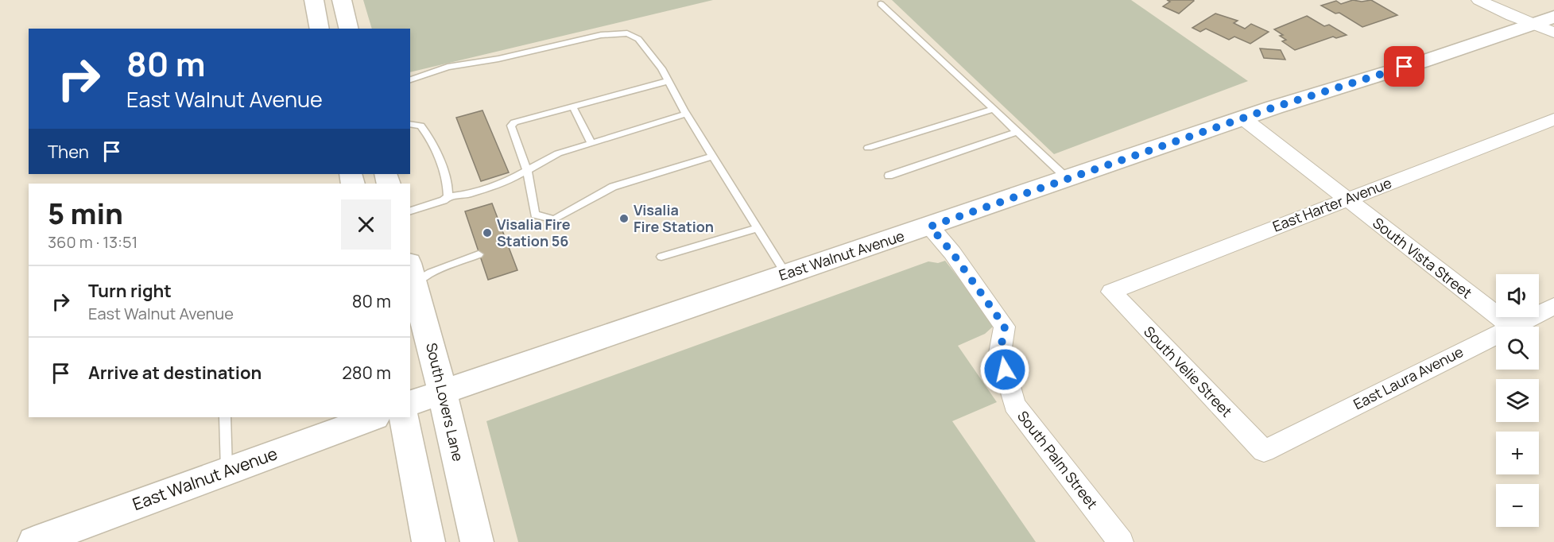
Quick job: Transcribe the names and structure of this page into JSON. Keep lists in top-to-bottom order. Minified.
{"streets":{"main road":["East Walnut Avenue","South Lovers Lane"],"street":["East Harter Avenue","South Vista Street","South Velie Street","East Laura Avenue","South Palm Street"]},"crossings":[["East Harter Avenue","South Vista Street"],["East Harter Avenue","South Velie Street"],["East Walnut Avenue","South Vista Street"],["East Walnut Avenue","South Lovers Lane"],["East Walnut Avenue","South Palm Street"],["South Vista Street","East Laura Avenue"],["South Velie Street","East Laura Avenue"]],"places":["Visalia Fire Station","Visalia Fire Station 56"],"page":{"turn":["80 m","East Walnut Avenue"],"then":"Then","heading":["5 min","360 m · 13:51"],"list":[{"name":"Turn right","note":"East Walnut Avenue","value":"80 m"},{"name":"Arrive at destination","value":"280 m"}],"map_buttons":["+","−"]}}
